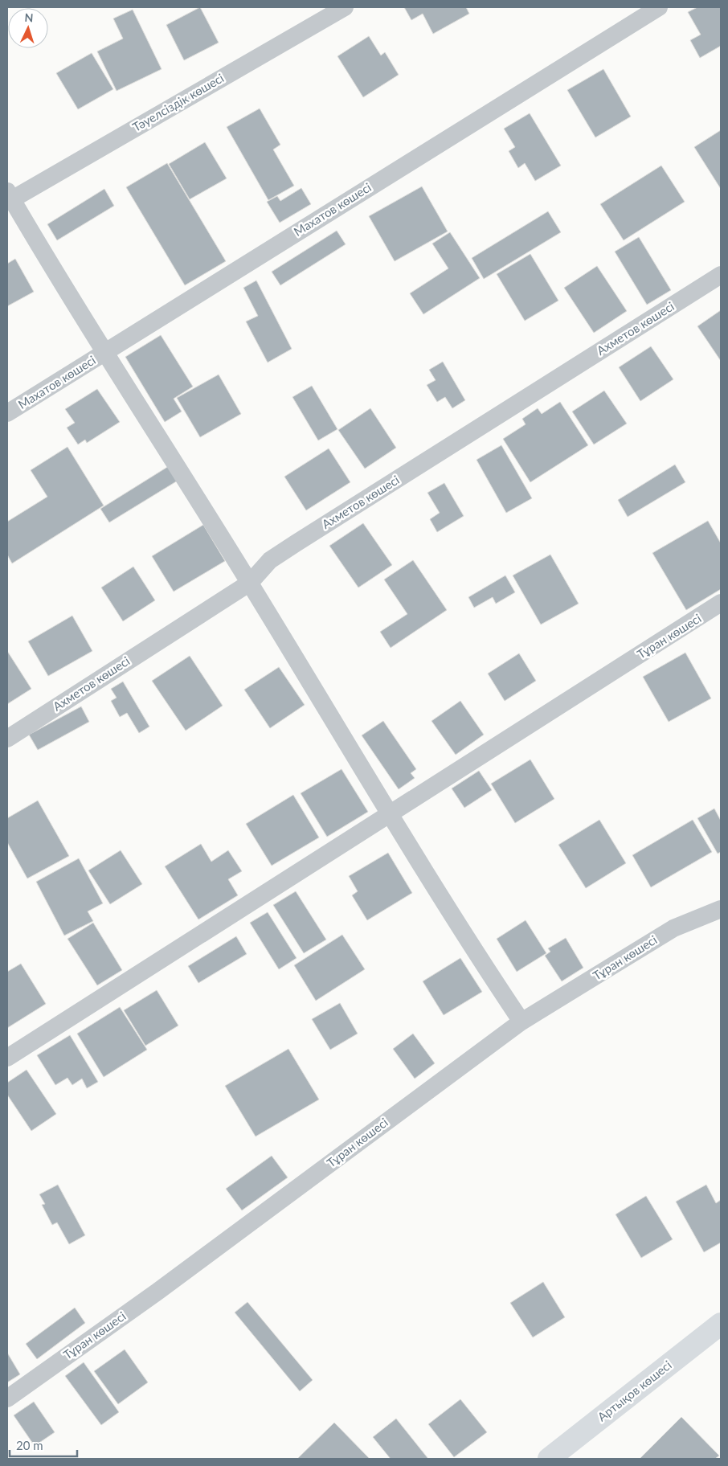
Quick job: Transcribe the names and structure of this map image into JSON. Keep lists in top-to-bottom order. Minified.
{"streets":{"highway":["Артықов көшесі"],"street":["Тәуелсіздік көшесі","Махатов көшесі","Ахметов көшесі","Тұран көшесі"]},"scale_bar":"20 m","north":"top"}
